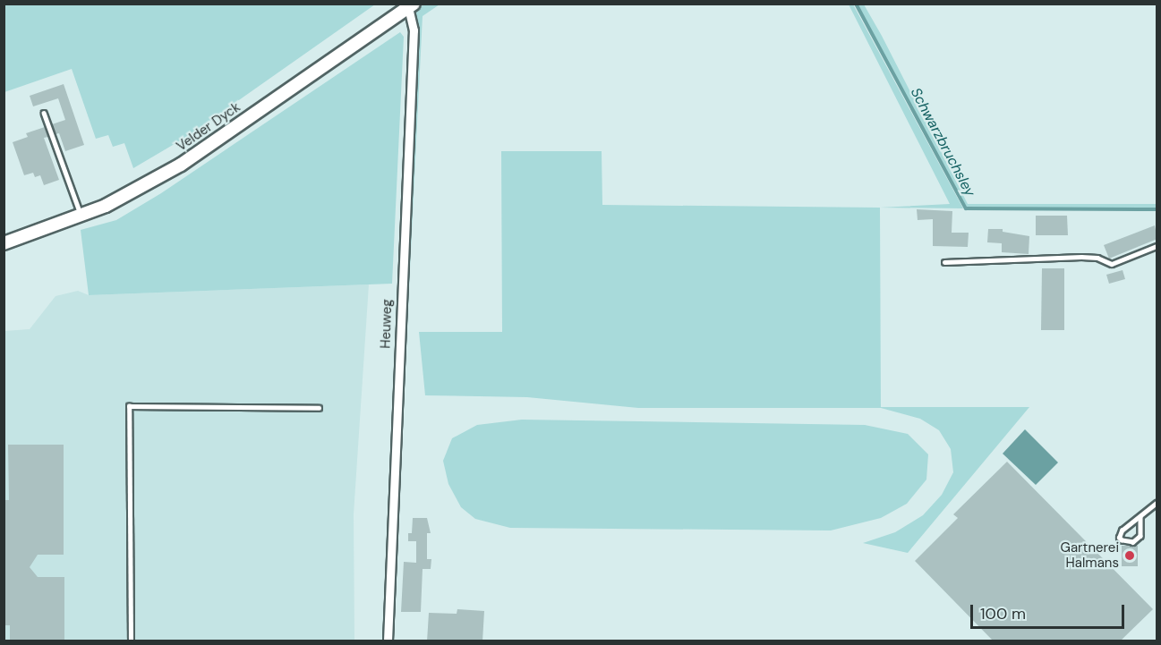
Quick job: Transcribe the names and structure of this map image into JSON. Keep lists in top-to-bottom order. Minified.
{"streets":{"main road":["Velder Dyck"],"street":["Heuweg"]},"crossings":[["Velder Dyck","Heuweg"]],"water":["Schwarzbruchsley"],"places":["Gartnerei Halmans"],"scale_bar":"100 m"}
